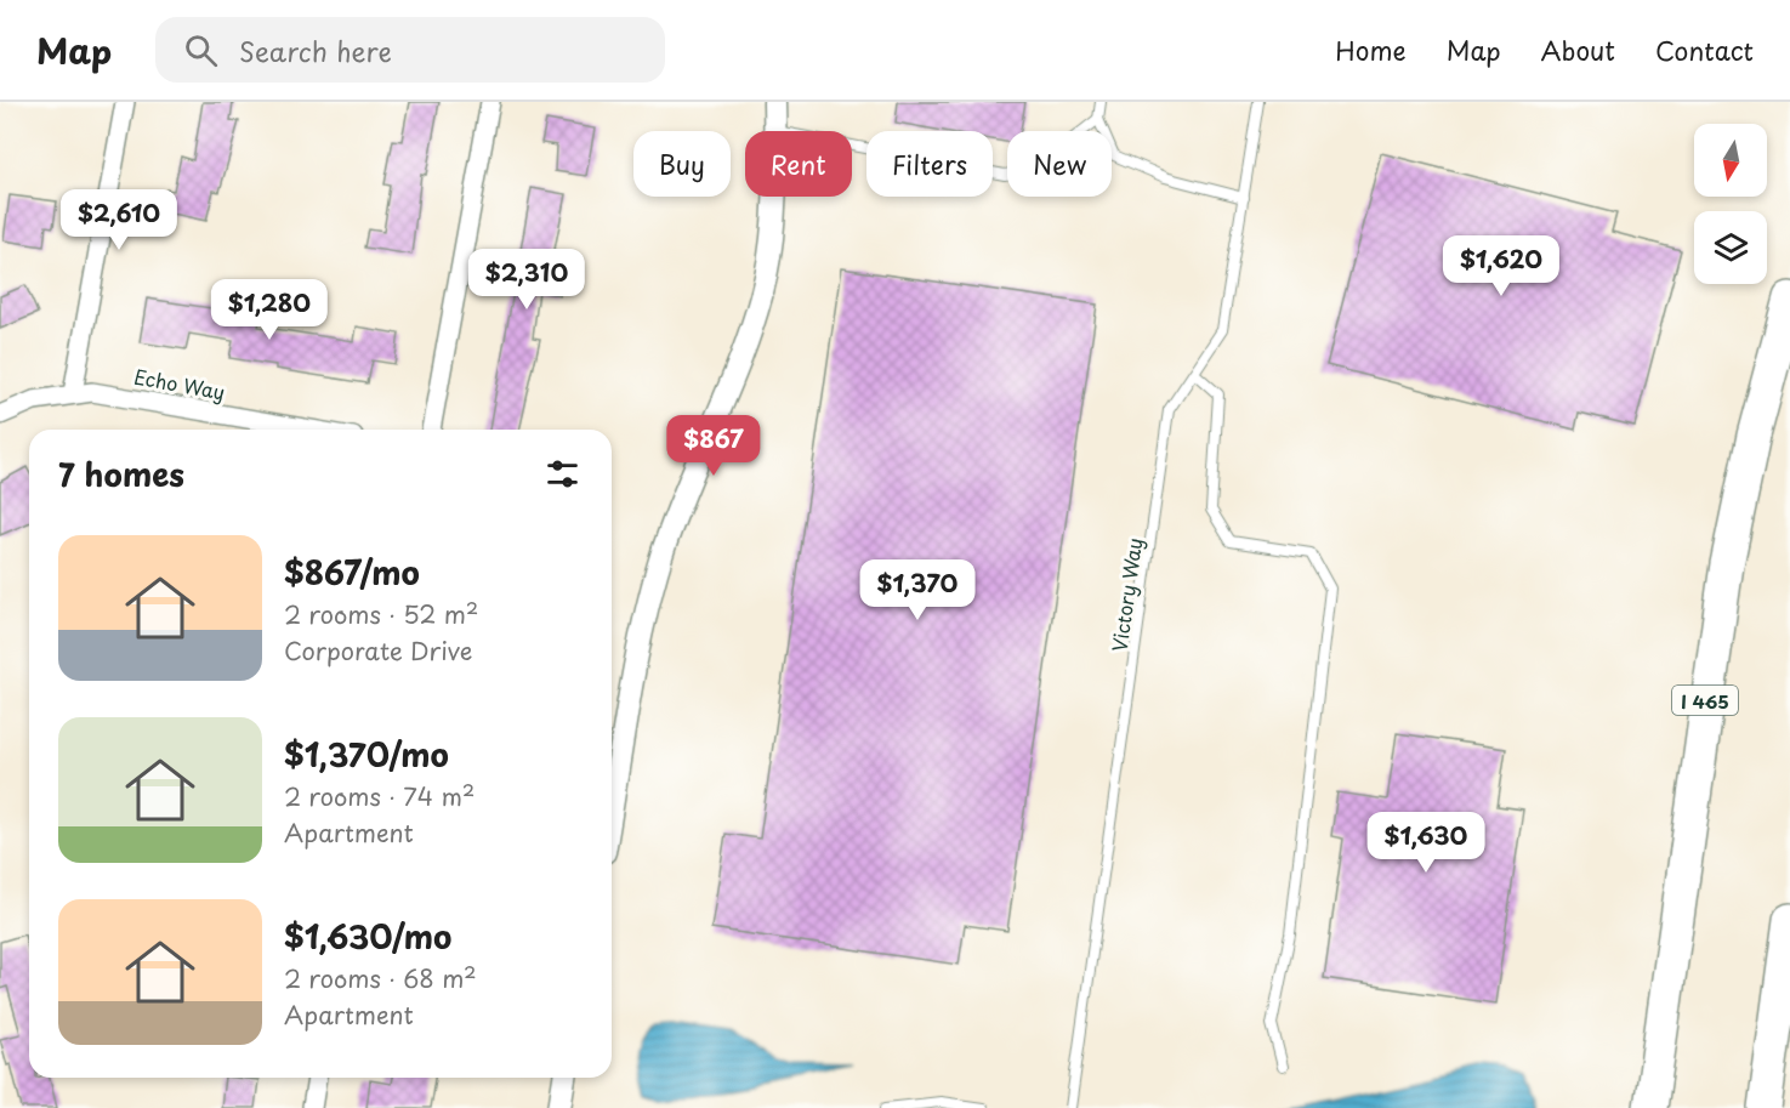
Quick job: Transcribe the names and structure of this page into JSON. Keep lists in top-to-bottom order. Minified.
{"streets":{"highway":["I 465"],"street":["Echo Way"],"lane":["Victory Way"]},"north":"bottom","page":{"header":"Map","search":"Search here","nav":["Home","Map","About","Contact"],"chip":["Buy","Rent","Filters","New"],"price":["$2,610","$1,620","$2,310","$1,280","$867","$1,370","$1,630"],"heading":"7 homes","list":[{"name":"$867/mo","note":"2 rooms · 52 m² · Corporate Drive"},{"name":"$1,370/mo","note":"2 rooms · 74 m² · Apartment"},{"name":"$1,630/mo","note":"2 rooms · 68 m² · Apartment"}]}}
